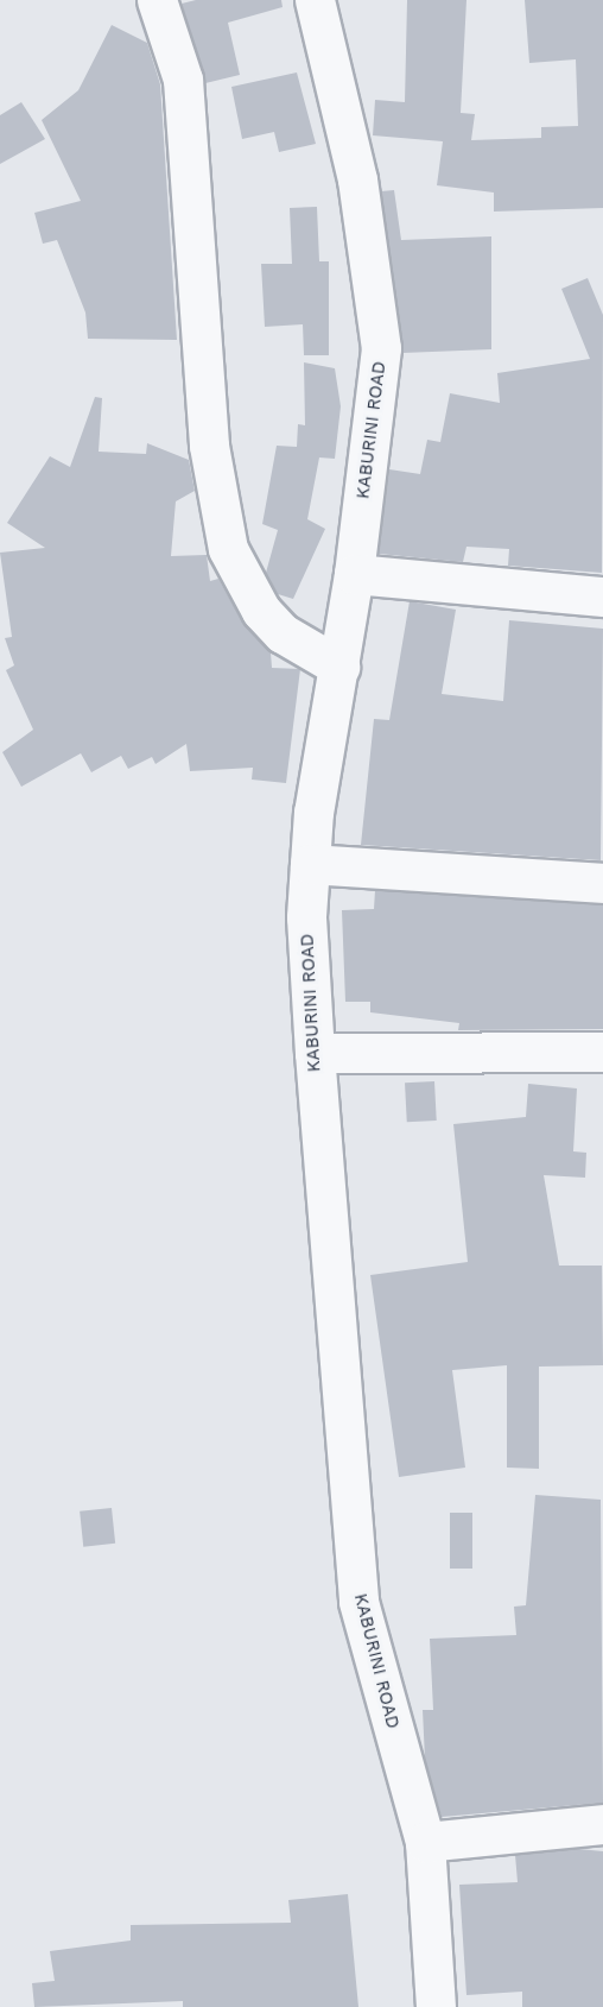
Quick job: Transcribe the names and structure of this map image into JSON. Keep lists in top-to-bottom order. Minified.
{"streets":{"street":["KABURINI ROAD"]}}
